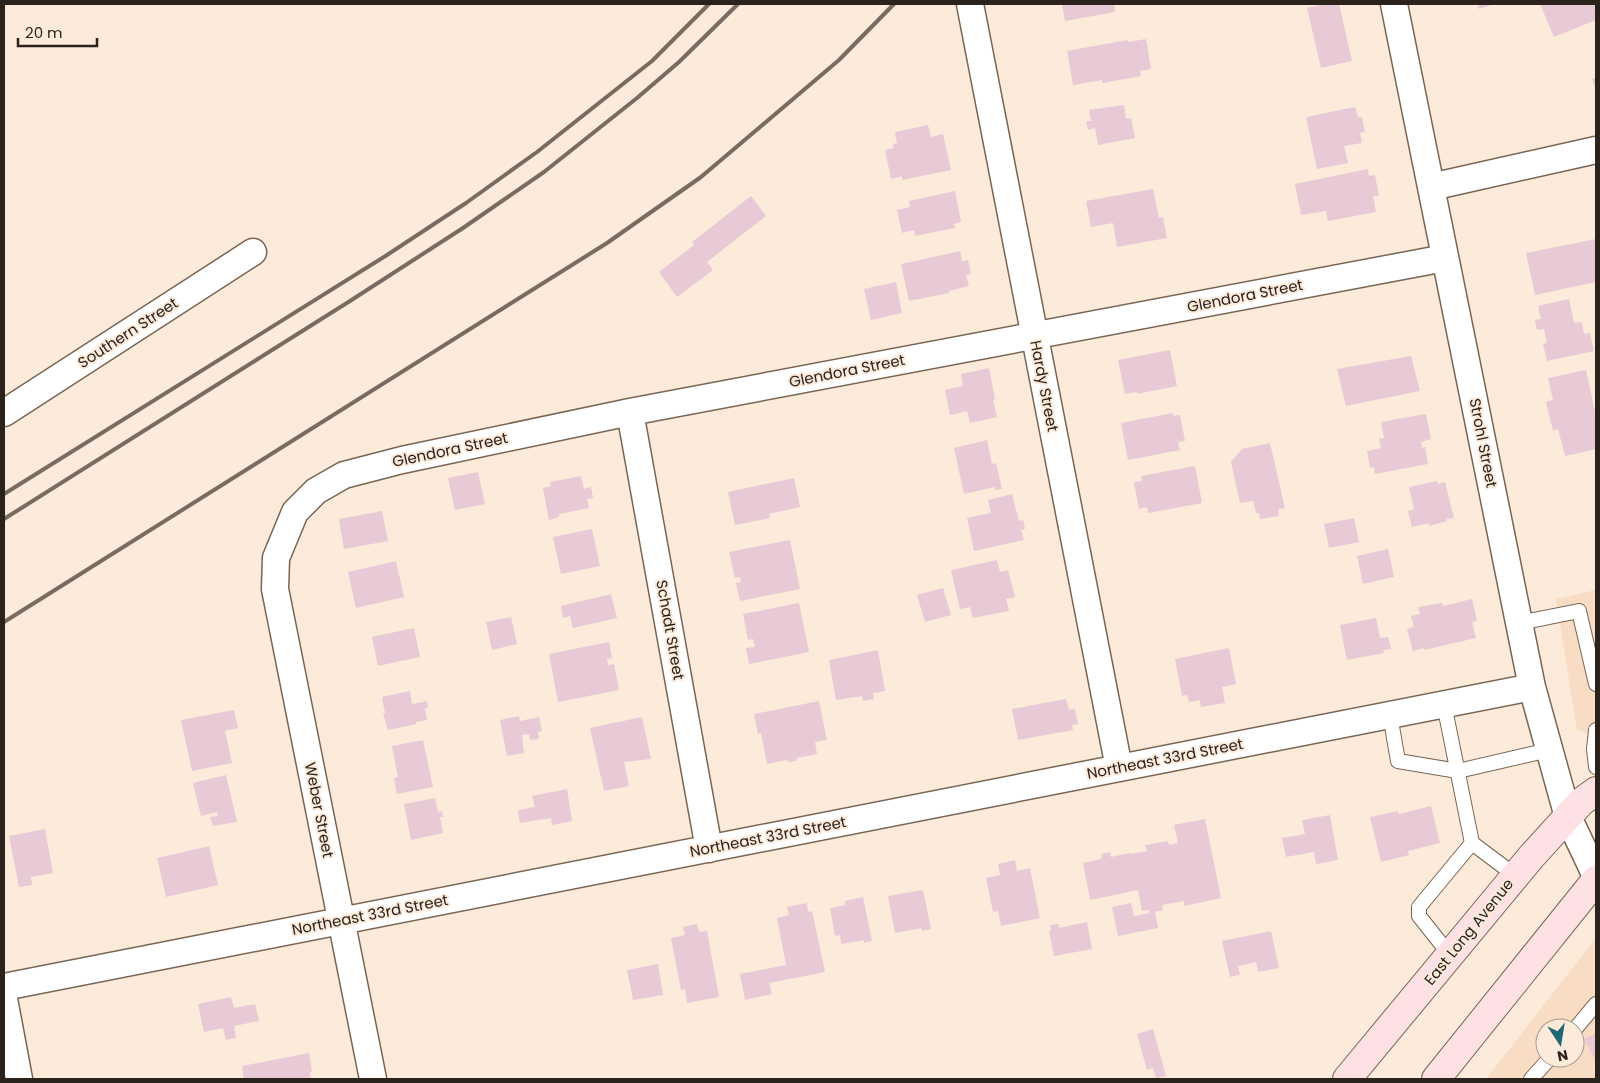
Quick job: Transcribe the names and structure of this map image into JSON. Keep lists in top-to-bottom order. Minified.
{"streets":{"main road":["East Long Avenue"],"street":["Glendora Street","Southern Street","Hardy Street","Strohl Street","Schadt Street","Northeast 33rd Street","Weber Street"]},"crossings":[["Glendora Street","Hardy Street"],["Glendora Street","Strohl Street"],["Glendora Street","Schadt Street"],["Glendora Street","Weber Street"],["Hardy Street","Northeast 33rd Street"],["Strohl Street","Northeast 33rd Street"],["Strohl Street","East Long Avenue"],["Schadt Street","Northeast 33rd Street"],["Northeast 33rd Street","Weber Street"]],"scale_bar":"20 m","north":"bottom"}
